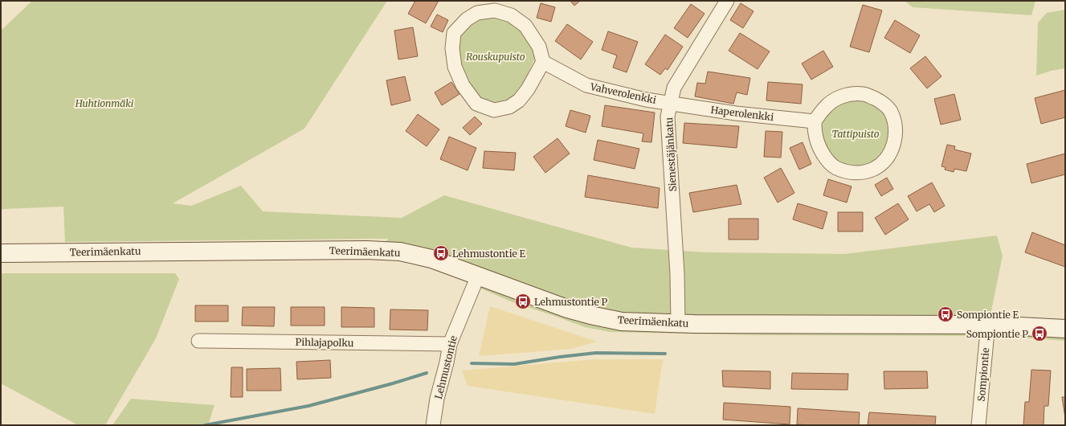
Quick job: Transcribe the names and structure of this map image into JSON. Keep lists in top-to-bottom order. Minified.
{"streets":{"street":["Vahverolenkki","Haperolenkki","Sienestäjänkatu","Teerimäenkatu","Pihlajapolku","Lehmustontie","Sompiontie"]},"crossings":[["Vahverolenkki","Haperolenkki"],["Vahverolenkki","Sienestäjänkatu"],["Haperolenkki","Sienestäjänkatu"],["Sienestäjänkatu","Teerimäenkatu"],["Teerimäenkatu","Lehmustontie"],["Teerimäenkatu","Sompiontie"],["Pihlajapolku","Lehmustontie"]],"parks":["Rouskupuisto","Huhtionmäki","Tattipuisto"],"places":{"bus stop":["Lehmustontie E","Lehmustontie P","Sompiontie E","Sompiontie P"]}}
